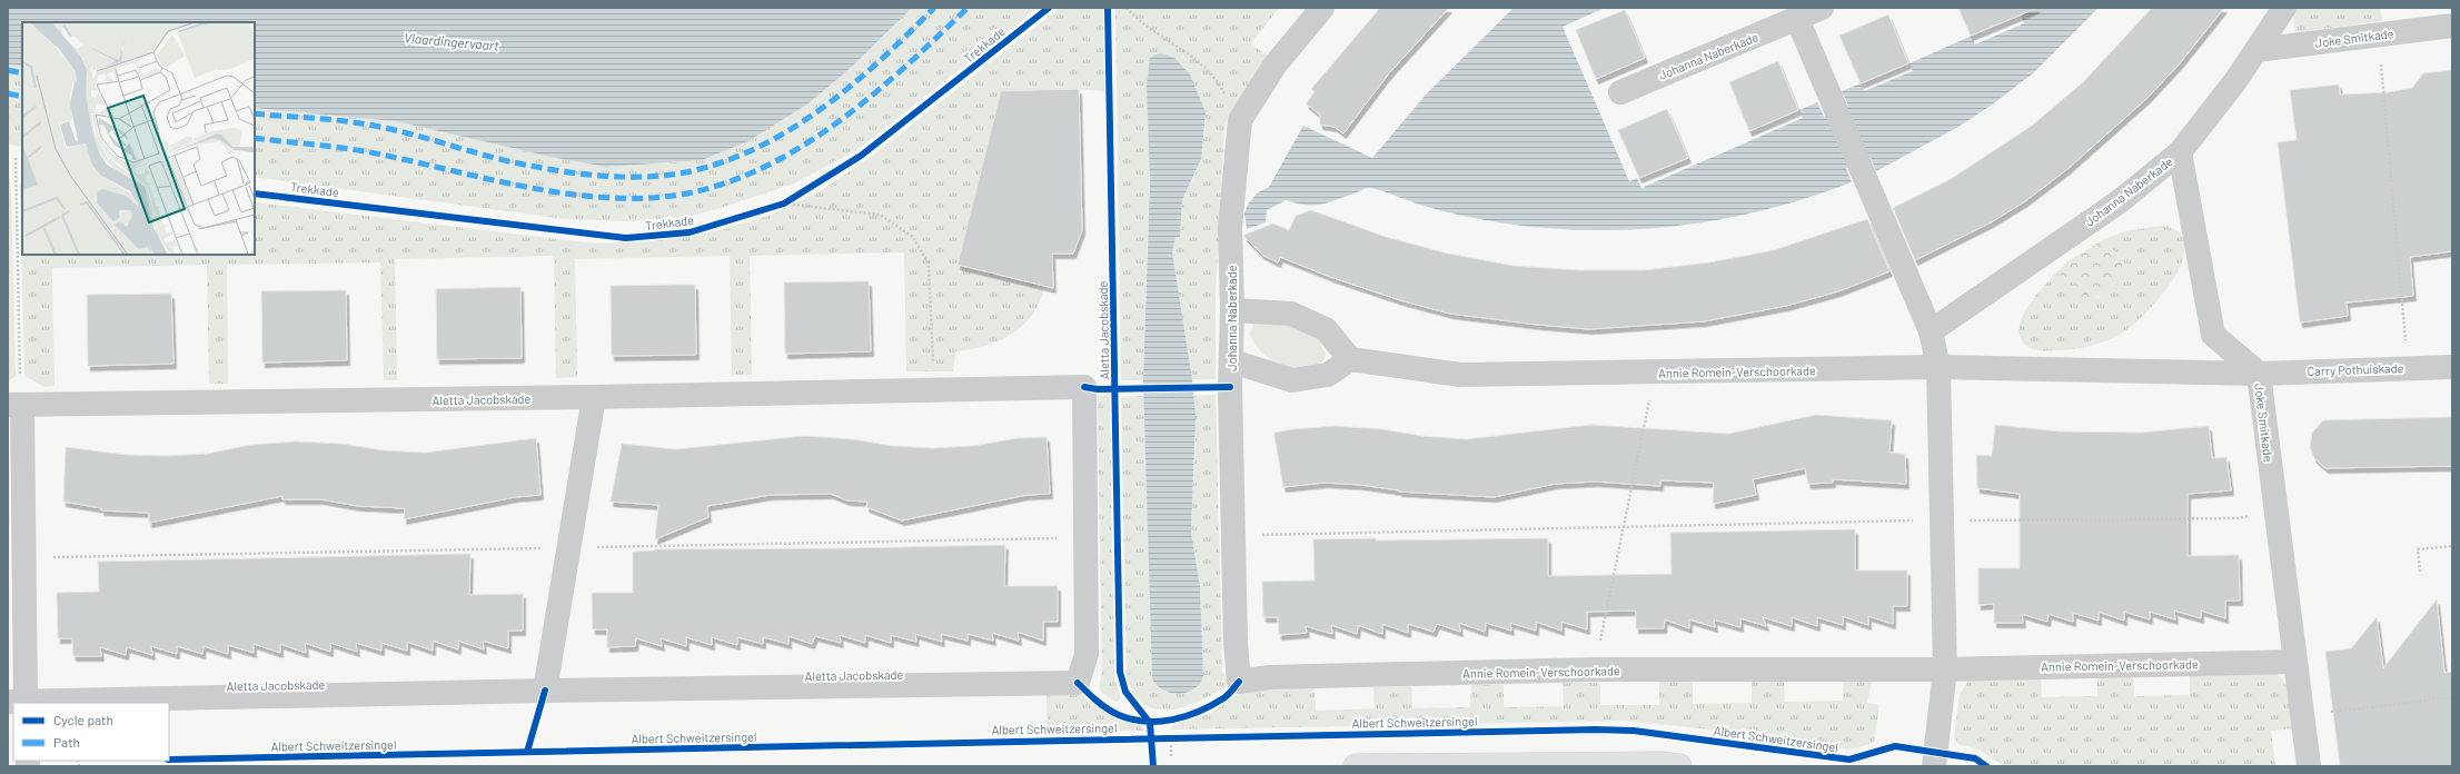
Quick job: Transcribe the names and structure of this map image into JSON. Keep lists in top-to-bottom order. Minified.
{"streets":{"street":["Joke Smitkade","Johanna Naberkade","Aletta Jacobskade","Carry Pothuiskade","Annie Romein-Verschoorkade"],"cycle path":["Trekkade","Albert Schweitzersingel"]},"crossings":[["Joke Smitkade","Johanna Naberkade"],["Joke Smitkade","Carry Pothuiskade"],["Joke Smitkade","Annie Romein-Verschoorkade"],["Johanna Naberkade","Annie Romein-Verschoorkade"],["Carry Pothuiskade","Annie Romein-Verschoorkade"]],"water":["Vlaardingervaart"],"legend":["Cycle path","Path"]}
